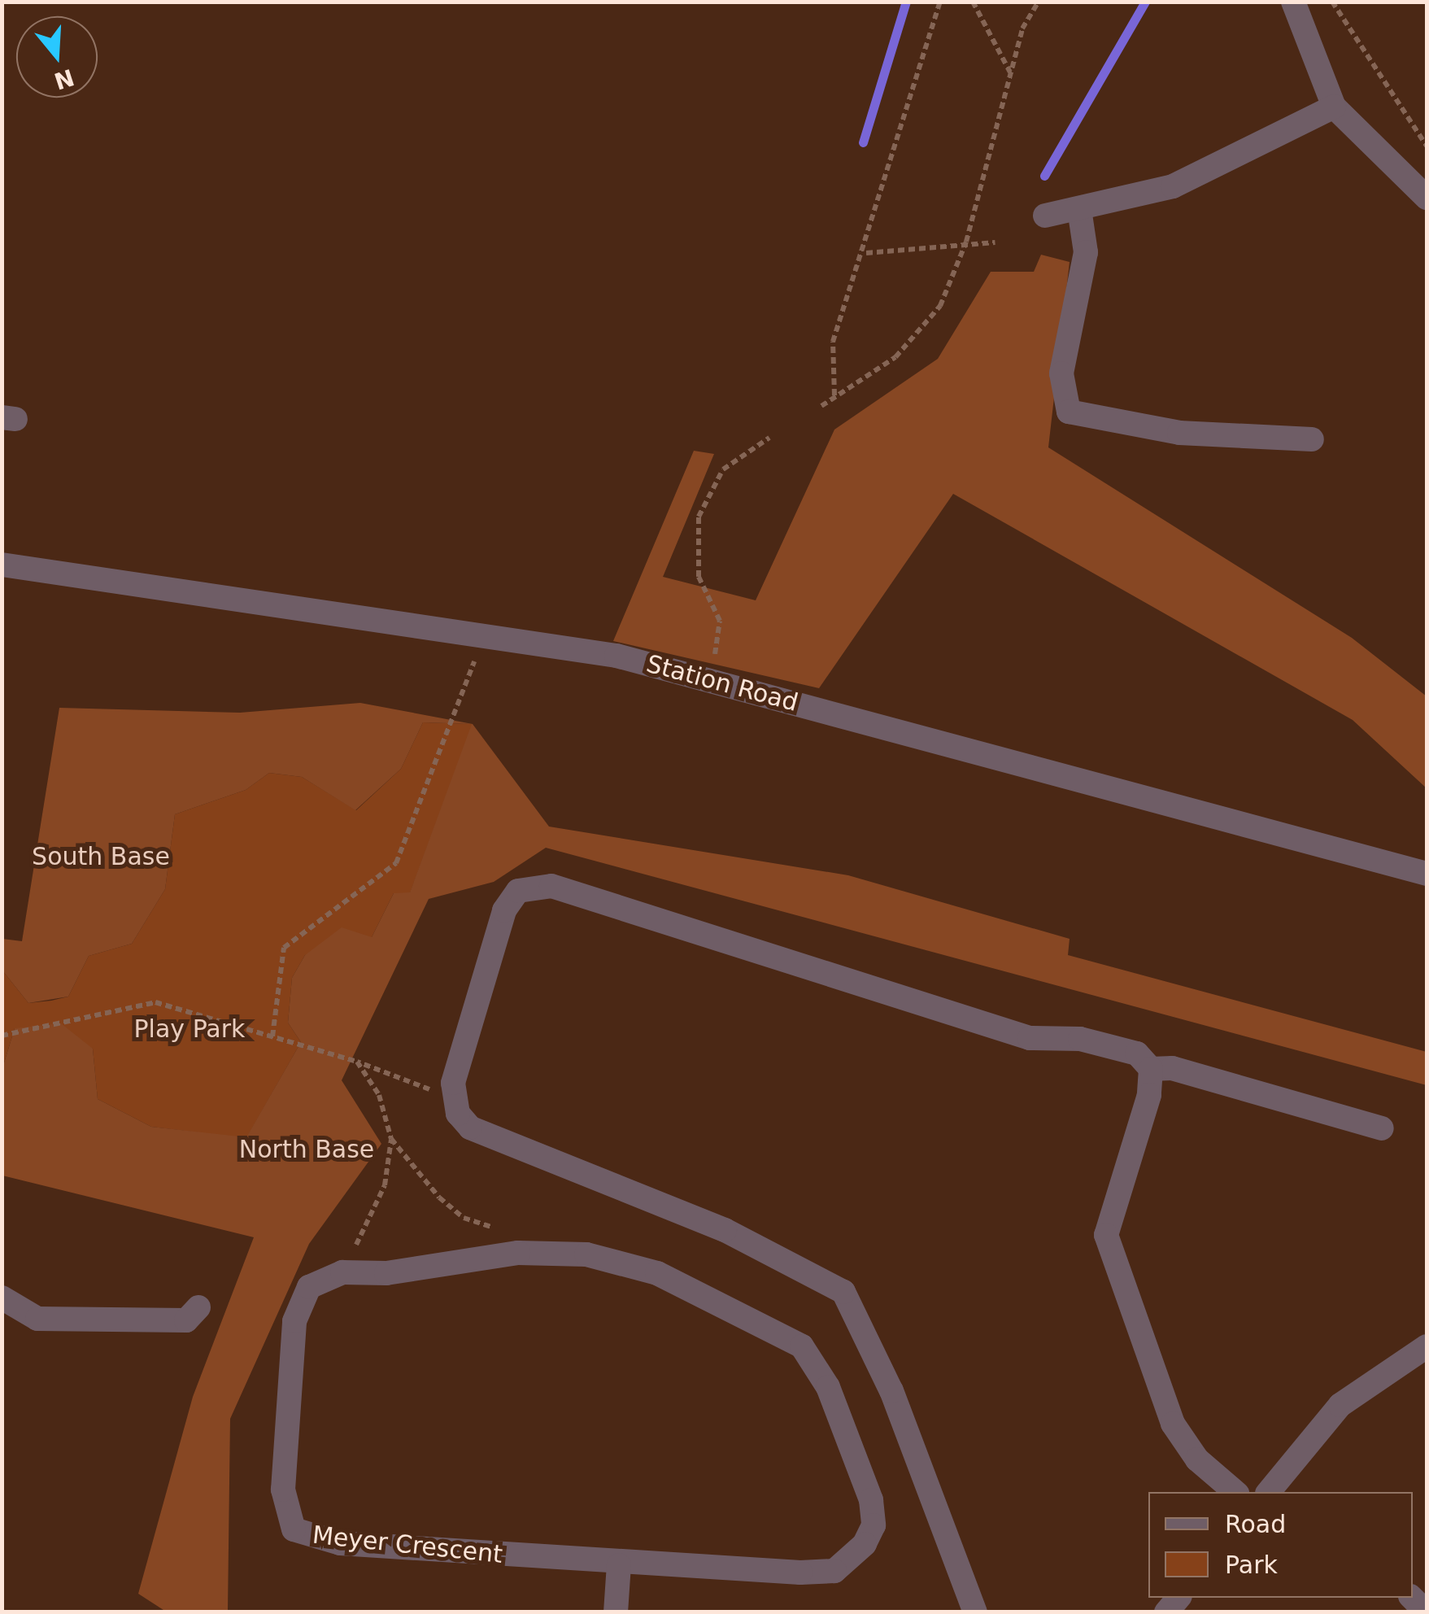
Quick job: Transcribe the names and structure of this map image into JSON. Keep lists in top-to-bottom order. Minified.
{"streets":{"street":["Station Road","Meyer Crescent"]},"parks":["South Base","Play Park","North Base"],"legend":["Road","Park"],"north":"bottom"}
